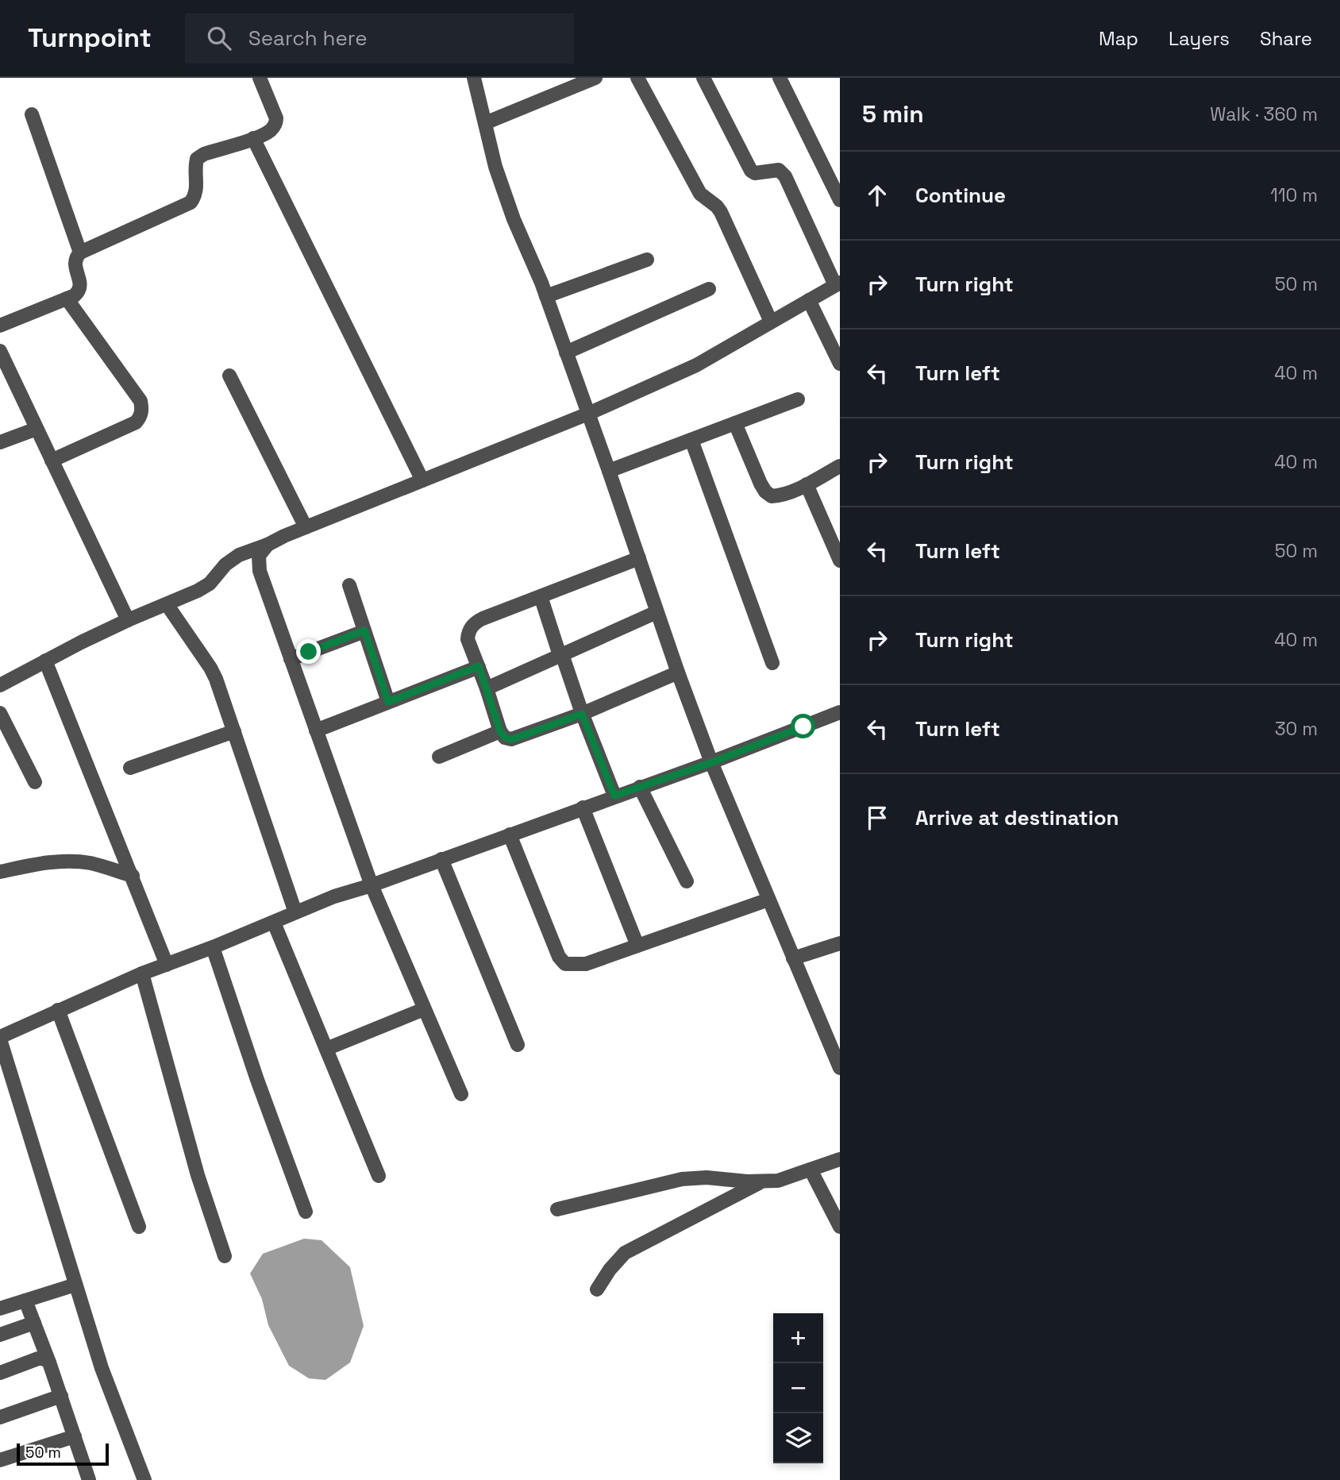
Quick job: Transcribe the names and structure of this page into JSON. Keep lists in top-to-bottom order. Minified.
{"scale_bar":"50 m","page":{"header":"Turnpoint","search":"Search here","nav":["Map","Layers","Share"],"heading":["5 min","Walk · 360 m"],"list":[["Continue","110 m"],["Turn right","50 m"],["Turn left","40 m"],["Turn right","40 m"],["Turn left","50 m"],["Turn right","40 m"],["Turn left","30 m"],"Arrive at destination"],"map_buttons":["+","−"],"scale":"50 m"}}
